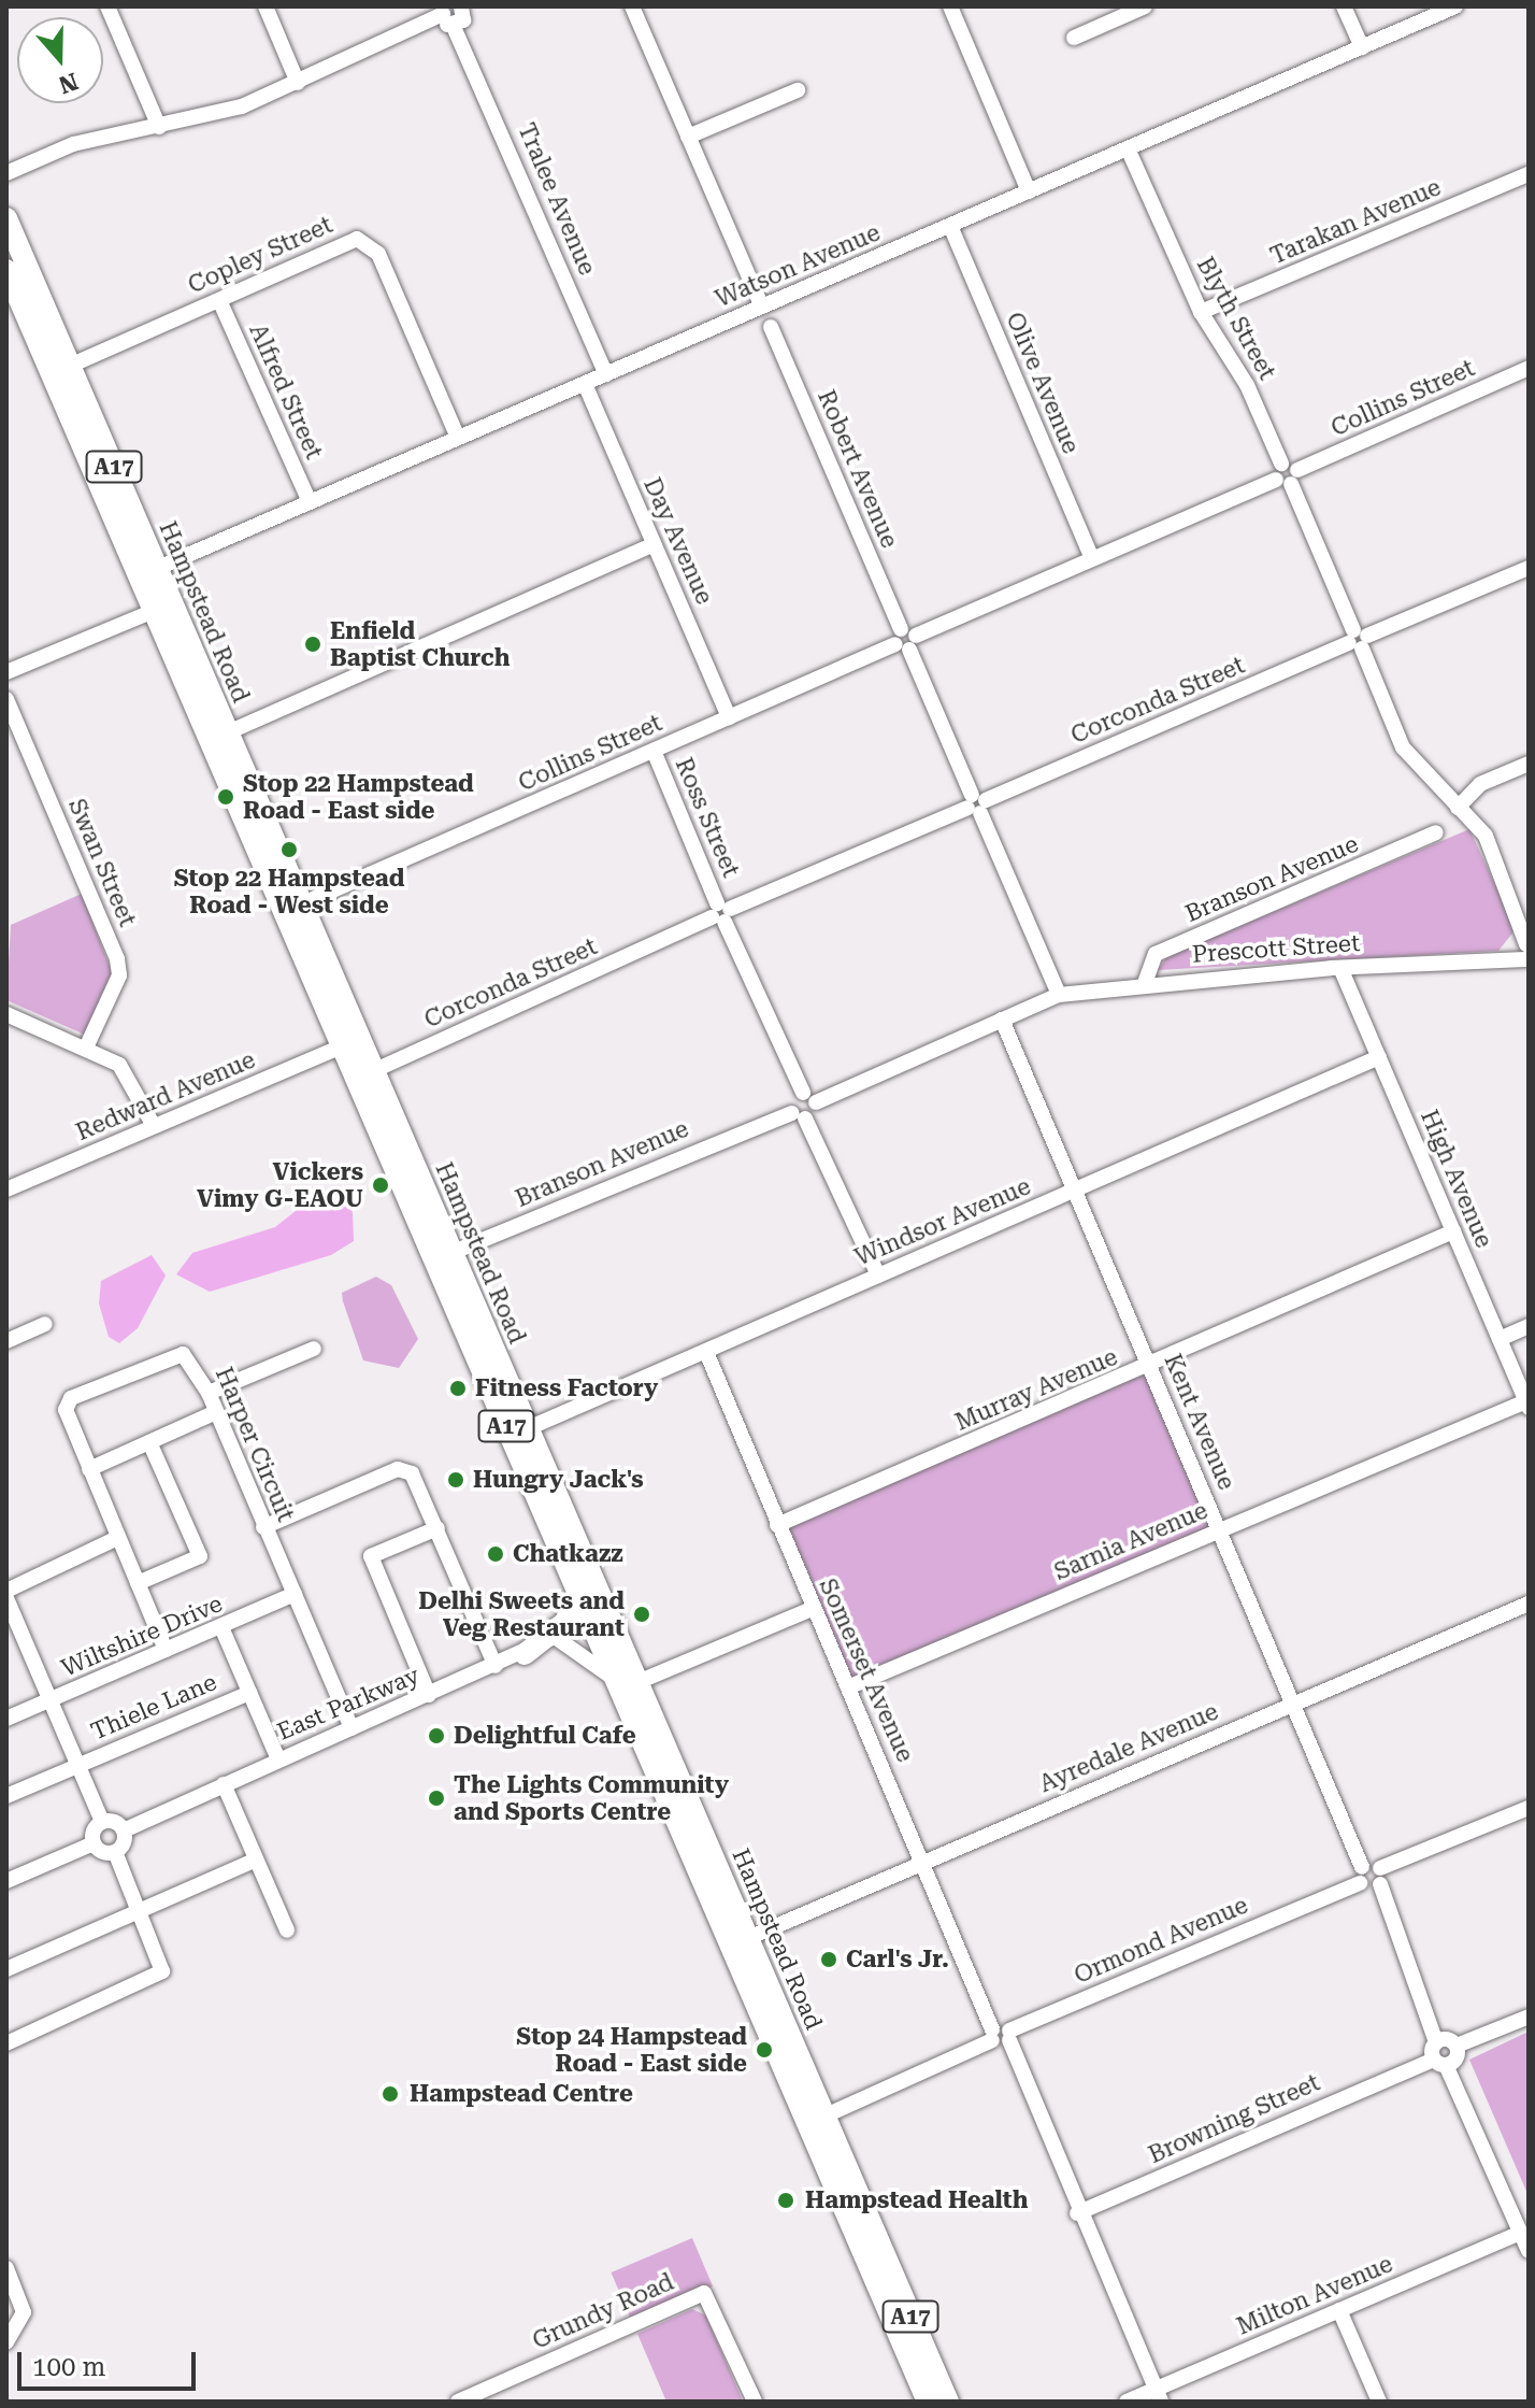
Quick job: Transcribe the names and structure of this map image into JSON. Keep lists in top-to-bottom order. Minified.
{"streets":{"highway":["A17","Hampstead Road"],"street":["Tralee Avenue","Tarakan Avenue","Copley Street","Watson Avenue","Blyth Street","Olive Avenue","Alfred Street","Collins Street","Robert Avenue","Day Avenue","Corconda Street","Ross Street","Swan Street","Branson Avenue","Prescott Street","Redward Avenue","High Avenue","Windsor Avenue","Murray Avenue","Kent Avenue","Harper Circuit","Sarnia Avenue","Wiltshire Drive","Somerset Avenue","East Parkway","Thiele Lane","Ayredale Avenue","Ormond Avenue","Browning Street","Milton Avenue","Grundy Road"]},"crossings":[["Tralee Avenue","Watson Avenue"],["Tarakan Avenue","Blyth Street"],["Copley Street","Watson Avenue"],["Copley Street","Alfred Street"],["Copley Street","Hampstead Road"],["Watson Avenue","Blyth Street"],["Watson Avenue","Olive Avenue"],["Watson Avenue","Alfred Street"],["Watson Avenue","Day Avenue"],["Watson Avenue","Hampstead Road"],["Blyth Street","Collins Street"],["Olive Avenue","Collins Street"],["Collins Street","Robert Avenue"],["Collins Street","Day Avenue"],["Collins Street","Hampstead Road"],["Collins Street","Ross Street"],["Robert Avenue","Corconda Street"],["Robert Avenue","Branson Avenue"],["Robert Avenue","Prescott Street"],["Hampstead Road","Corconda Street"],["Hampstead Road","Branson Avenue"],["Hampstead Road","Redward Avenue"],["Hampstead Road","Windsor Avenue"],["Hampstead Road","East Parkway"],["Hampstead Road","Ayredale Avenue"],["Hampstead Road","Ormond Avenue"],["Corconda Street","Ross Street"],["Ross Street","Branson Avenue"],["Ross Street","Windsor Avenue"],["Branson Avenue","Prescott Street"],["Branson Avenue","Kent Avenue"],["Prescott Street","High Avenue"],["High Avenue","Windsor Avenue"],["High Avenue","Murray Avenue"],["High Avenue","Sarnia Avenue"],["Windsor Avenue","Kent Avenue"],["Windsor Avenue","Somerset Avenue"],["Murray Avenue","Kent Avenue"],["Murray Avenue","Somerset Avenue"],["Kent Avenue","Sarnia Avenue"],["Kent Avenue","Ayredale Avenue"],["Kent Avenue","Ormond Avenue"],["Kent Avenue","Browning Street"],["Kent Avenue","Milton Avenue"],["Harper Circuit","Wiltshire Drive"],["Harper Circuit","East Parkway"],["Sarnia Avenue","Somerset Avenue"],["Somerset Avenue","Ayredale Avenue"],["Somerset Avenue","Ormond Avenue"],["Somerset Avenue","Browning Street"],["Somerset Avenue","Milton Avenue"]],"places":["Enfield Baptist Church","Stop 22 Hampstead Road - East side","Stop 22 Hampstead Road - West side","Vickers Vimy G-EAOU","Fitness Factory","Hungry Jack's","Chatkazz","Delhi Sweets and Veg Restaurant","Delightful Cafe","The Lights Community and Sports Centre","Carl's Jr.","Stop 24 Hampstead Road - East side","Hampstead Centre","Hampstead Health"],"scale_bar":"100 m","north":"bottom"}
